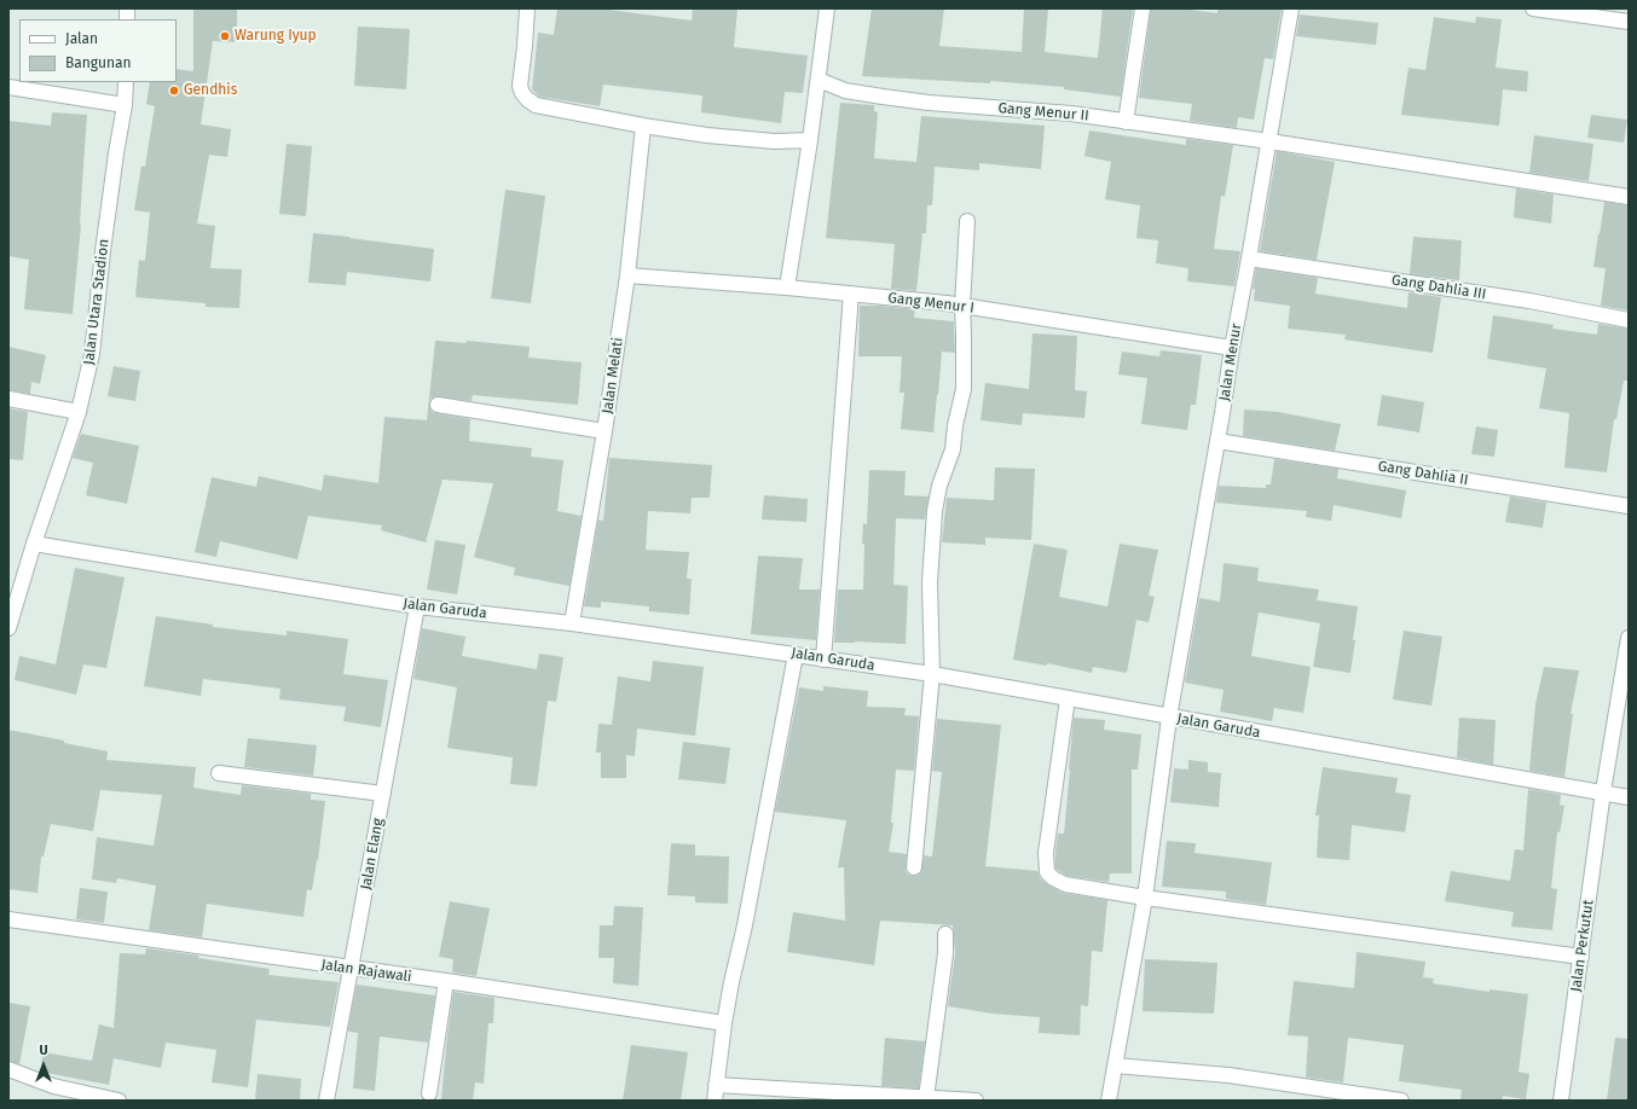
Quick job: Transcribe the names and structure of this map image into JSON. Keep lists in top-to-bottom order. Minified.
{"streets":{"street":["Gang Menur II","Gang Dahlia III","Jalan Utara Stadion","Gang Menur I","Jalan Menur","Jalan Melati","Gang Dahlia II","Jalan Garuda","Jalan Elang","Jalan Perkutut","Jalan Rajawali"]},"crossings":[["Gang Menur II","Jalan Menur"],["Gang Dahlia III","Jalan Menur"],["Jalan Utara Stadion","Jalan Garuda"],["Gang Menur I","Jalan Menur"],["Gang Menur I","Jalan Melati"],["Jalan Menur","Gang Dahlia II"],["Jalan Menur","Jalan Garuda"],["Jalan Melati","Jalan Garuda"],["Jalan Garuda","Jalan Elang"],["Jalan Garuda","Jalan Perkutut"],["Jalan Elang","Jalan Rajawali"]],"places":["Warung Iyup","Gendhis"],"legend":["Jalan","Bangunan"],"north":"top"}
